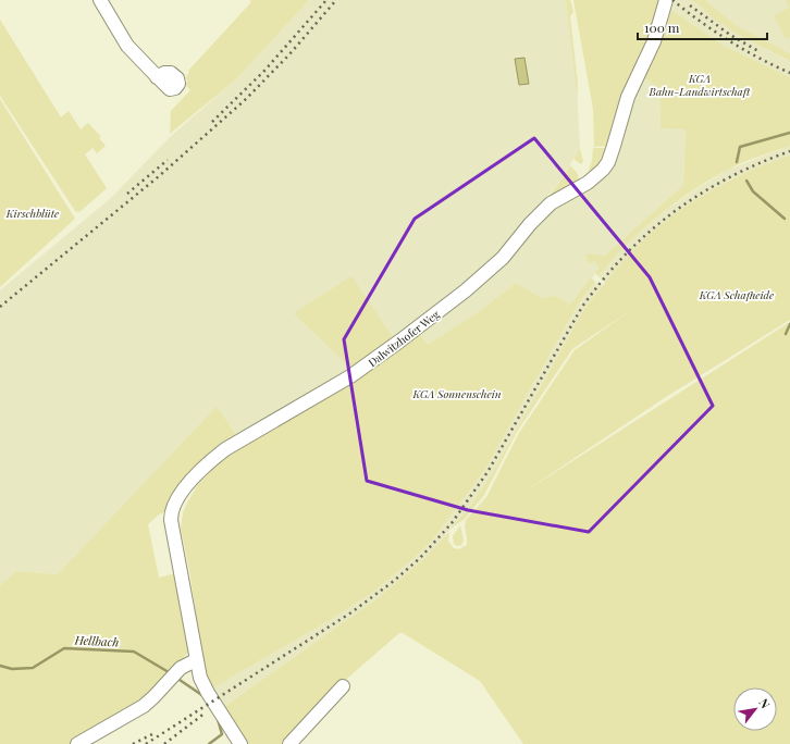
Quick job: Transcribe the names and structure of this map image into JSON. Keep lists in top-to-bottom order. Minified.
{"streets":{"street":["Dalwitzhofer Weg"]},"water":["Hellbach"],"parks":["KGA Bahn-Landwirtschaft","Kirschblüte","KGA Schafheide","KGA Sonnenschein"],"scale_bar":"100 m","north":"top right"}
